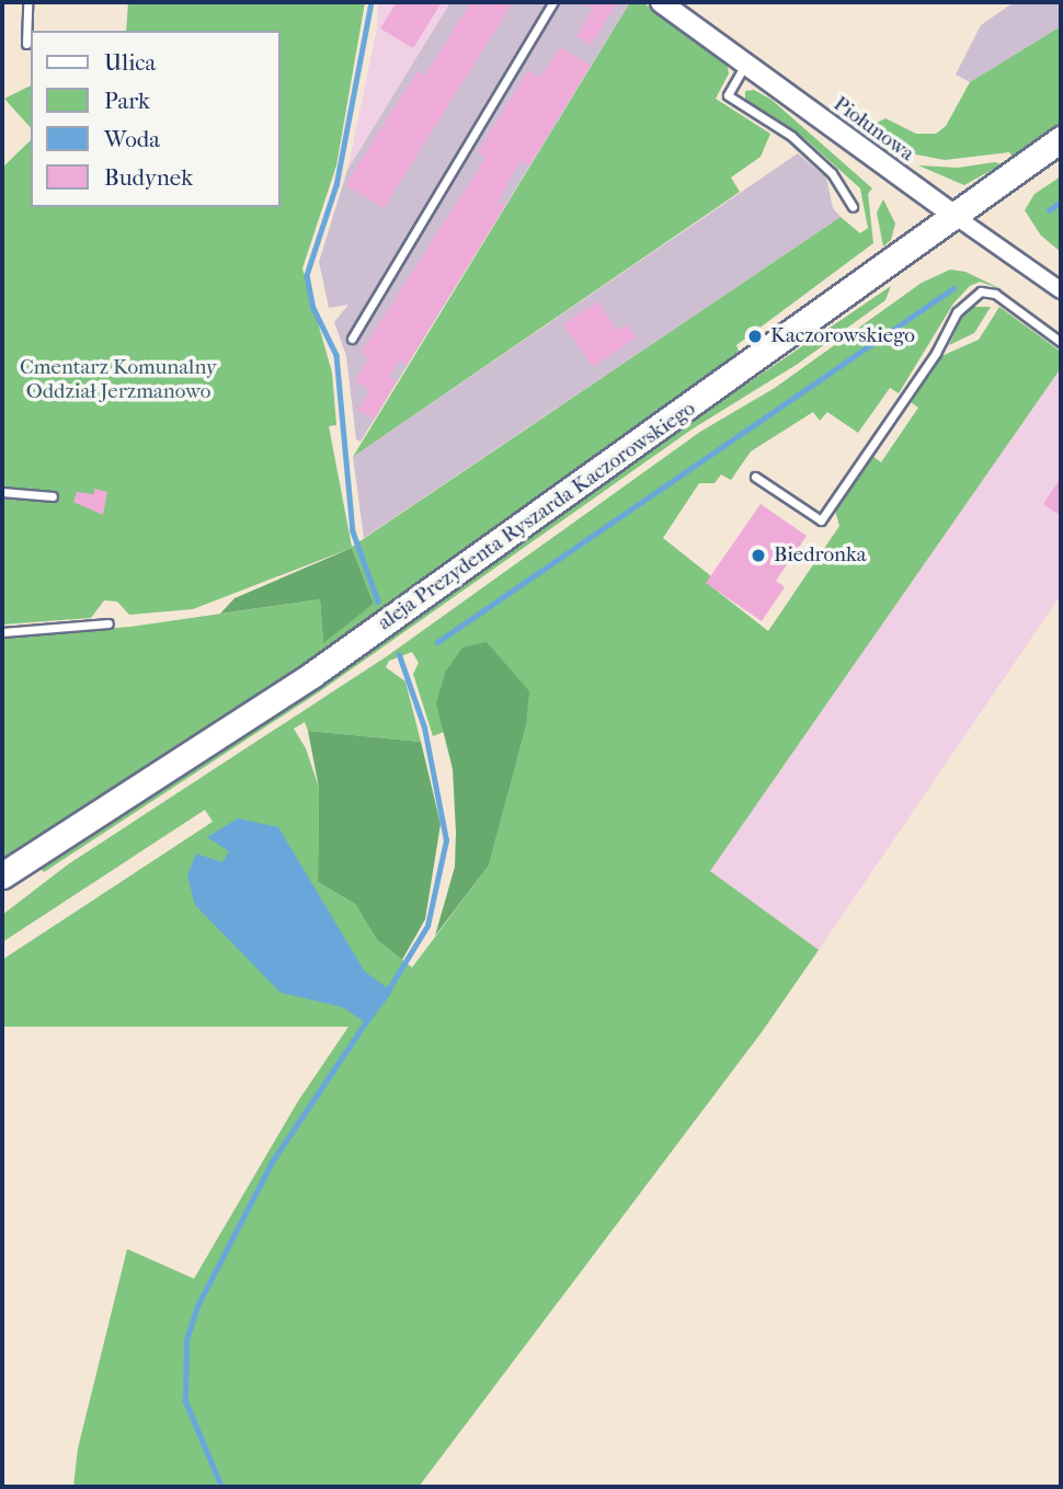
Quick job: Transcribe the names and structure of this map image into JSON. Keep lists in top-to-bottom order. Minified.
{"streets":{"main road":["aleja Prezydenta Ryszarda Kaczorowskiego"],"street":["Piołunowa"]},"crossings":[["Piołunowa","aleja Prezydenta Ryszarda Kaczorowskiego"]],"parks":["Cmentarz Komunalny Oddział Jerzmanowo"],"places":["Kaczorowskiego","Biedronka"],"legend":["Ulica","Park","Woda","Budynek"]}
